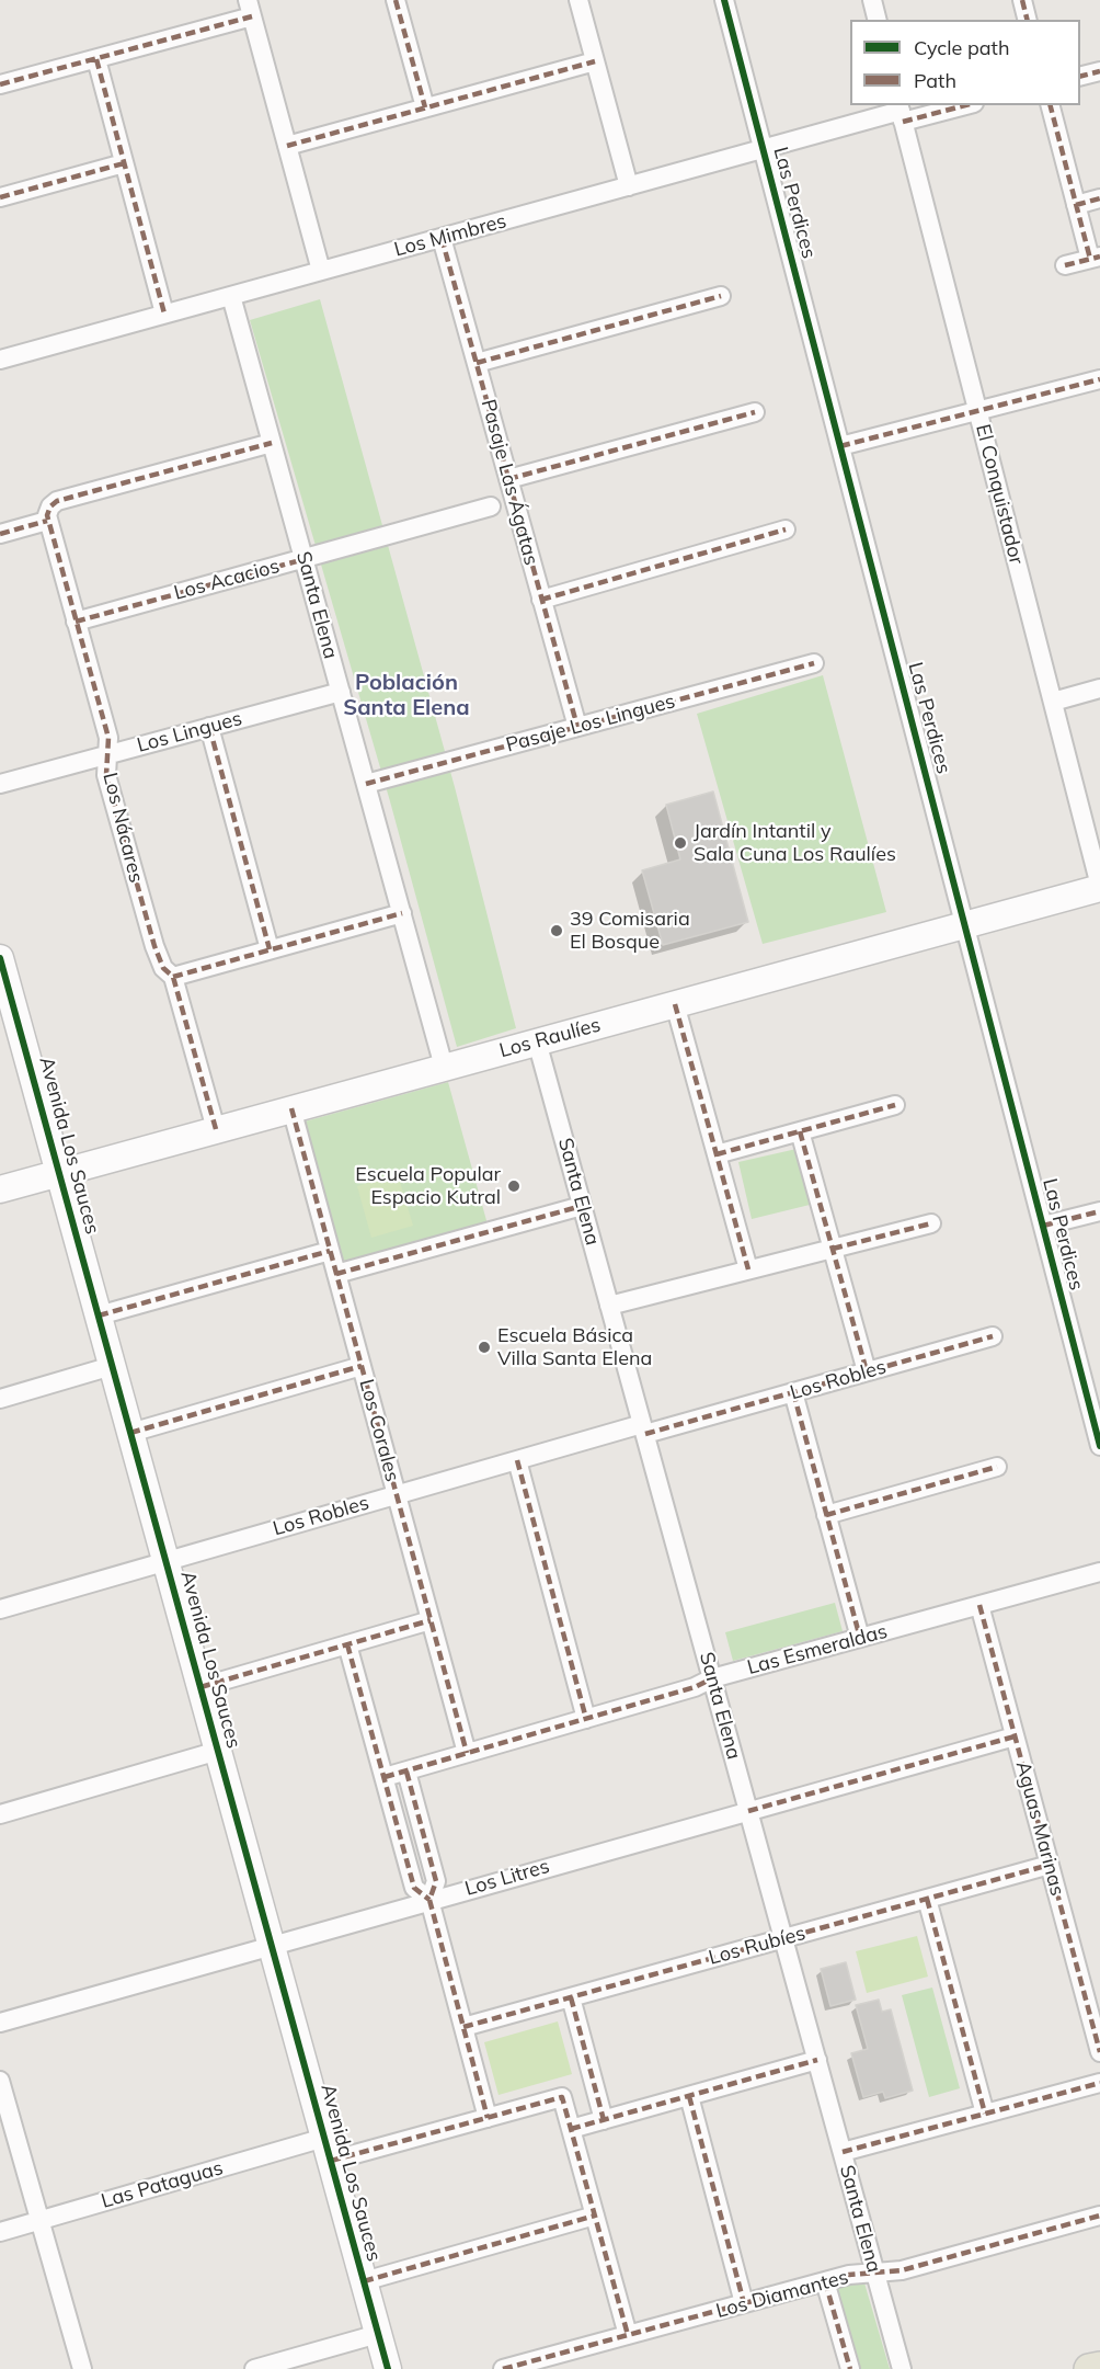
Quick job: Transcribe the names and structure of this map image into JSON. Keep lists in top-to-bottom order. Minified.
{"streets":{"street":["Las Perdices","Los Mimbres","Pasaje Las Ágatas","El Conquistador","Los Acacios","Santa Elena","Pasaje Los Lingues","Los Lingues","Los Nácares","Los Raulíes","Avenida Los Sauces","Los Robles","Los Corales","Las Esmeraldas","Aguas Marinas","Los Litres","Los Rubíes","Las Pataguas","Los Diamantes"]},"crossings":[["Las Perdices","Los Mimbres"],["Las Perdices","Los Raulíes"],["Los Mimbres","Pasaje Las Ágatas"],["Los Mimbres","El Conquistador"],["Los Mimbres","Santa Elena"],["Pasaje Las Ágatas","Pasaje Los Lingues"],["El Conquistador","Los Raulíes"],["Los Acacios","Santa Elena"],["Los Acacios","Los Nácares"],["Santa Elena","Pasaje Los Lingues"],["Santa Elena","Los Lingues"],["Santa Elena","Los Raulíes"],["Santa Elena","Los Robles"],["Santa Elena","Las Esmeraldas"],["Santa Elena","Los Litres"],["Santa Elena","Los Rubíes"],["Santa Elena","Los Diamantes"],["Los Lingues","Los Nácares"],["Los Nácares","Los Raulíes"],["Los Raulíes","Avenida Los Sauces"],["Los Raulíes","Los Corales"],["Avenida Los Sauces","Los Robles"],["Avenida Los Sauces","Los Litres"],["Avenida Los Sauces","Las Pataguas"],["Los Robles","Los Corales"],["Los Corales","Las Esmeraldas"],["Las Esmeraldas","Aguas Marinas"],["Aguas Marinas","Los Litres"],["Aguas Marinas","Los Rubíes"]],"districts":["Población Santa Elena"],"places":["Jardín Intantil y Sala Cuna Los Raulíes","39 Comisaria El Bosque","Escuela Popular Espacio Kutral","Escuela Básica Villa Santa Elena"],"legend":["Cycle path","Path"]}
